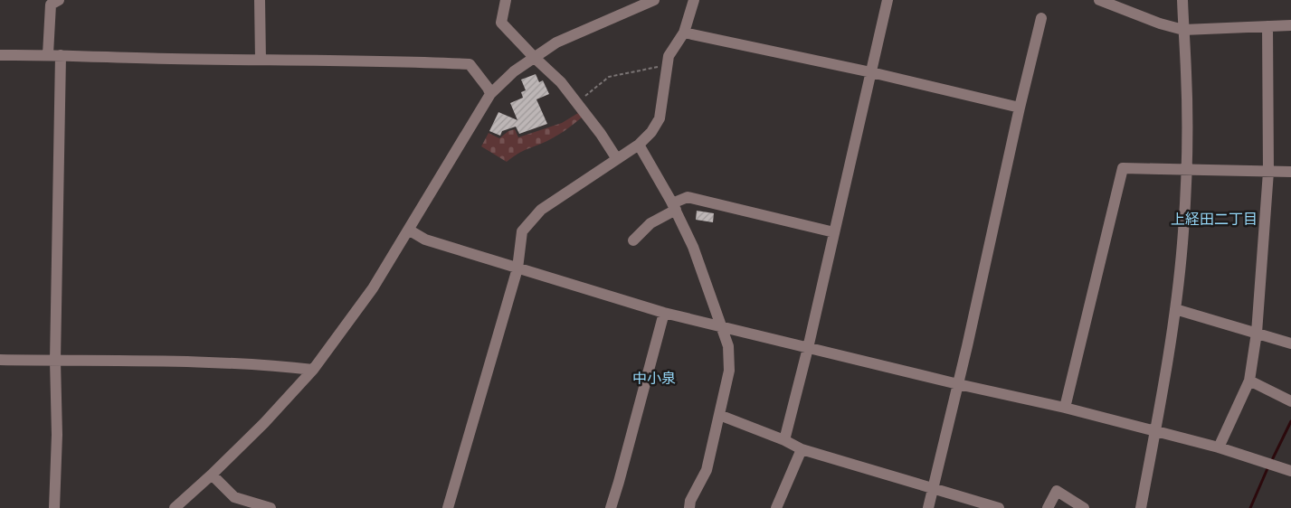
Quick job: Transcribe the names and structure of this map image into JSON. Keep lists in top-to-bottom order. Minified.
{"districts":["上経田二丁目","中小泉"]}
